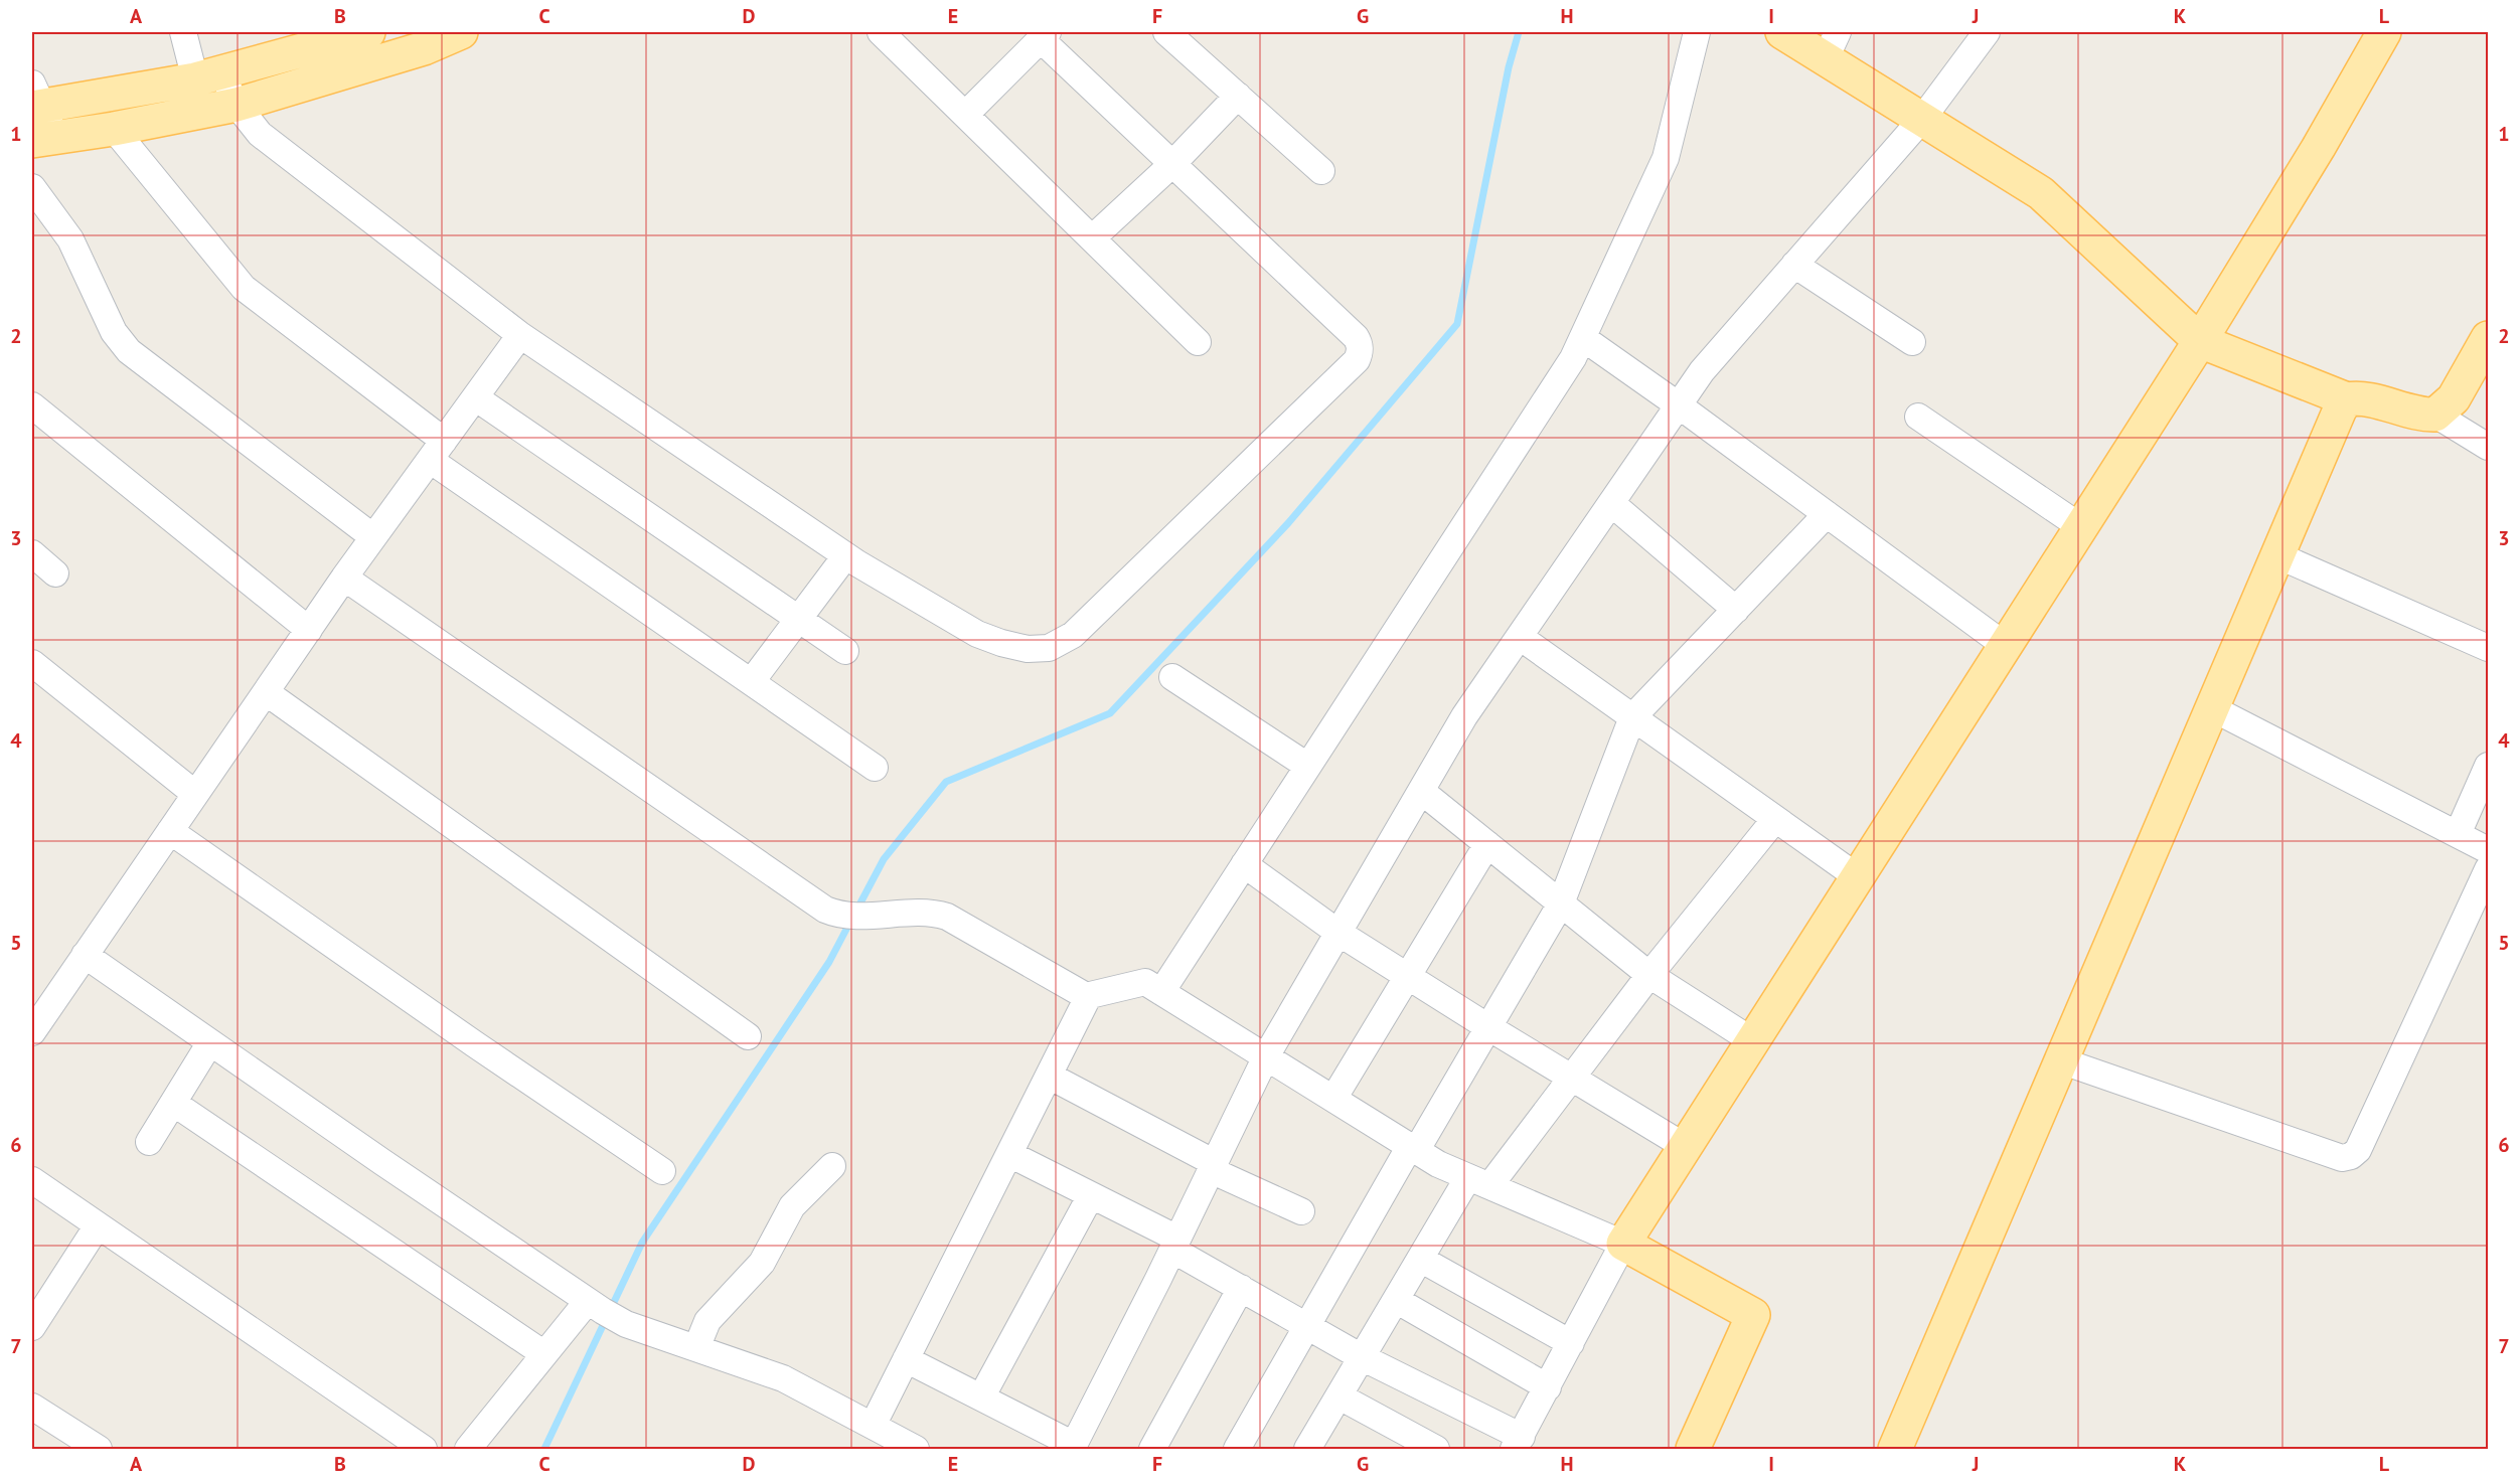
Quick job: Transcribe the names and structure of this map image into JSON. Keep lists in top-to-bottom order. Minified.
{"grid":{"columns":["A","B","C","D","E","F","G","H","I","J","K","L"],"rows":["1","2","3","4","5","6","7"]}}
